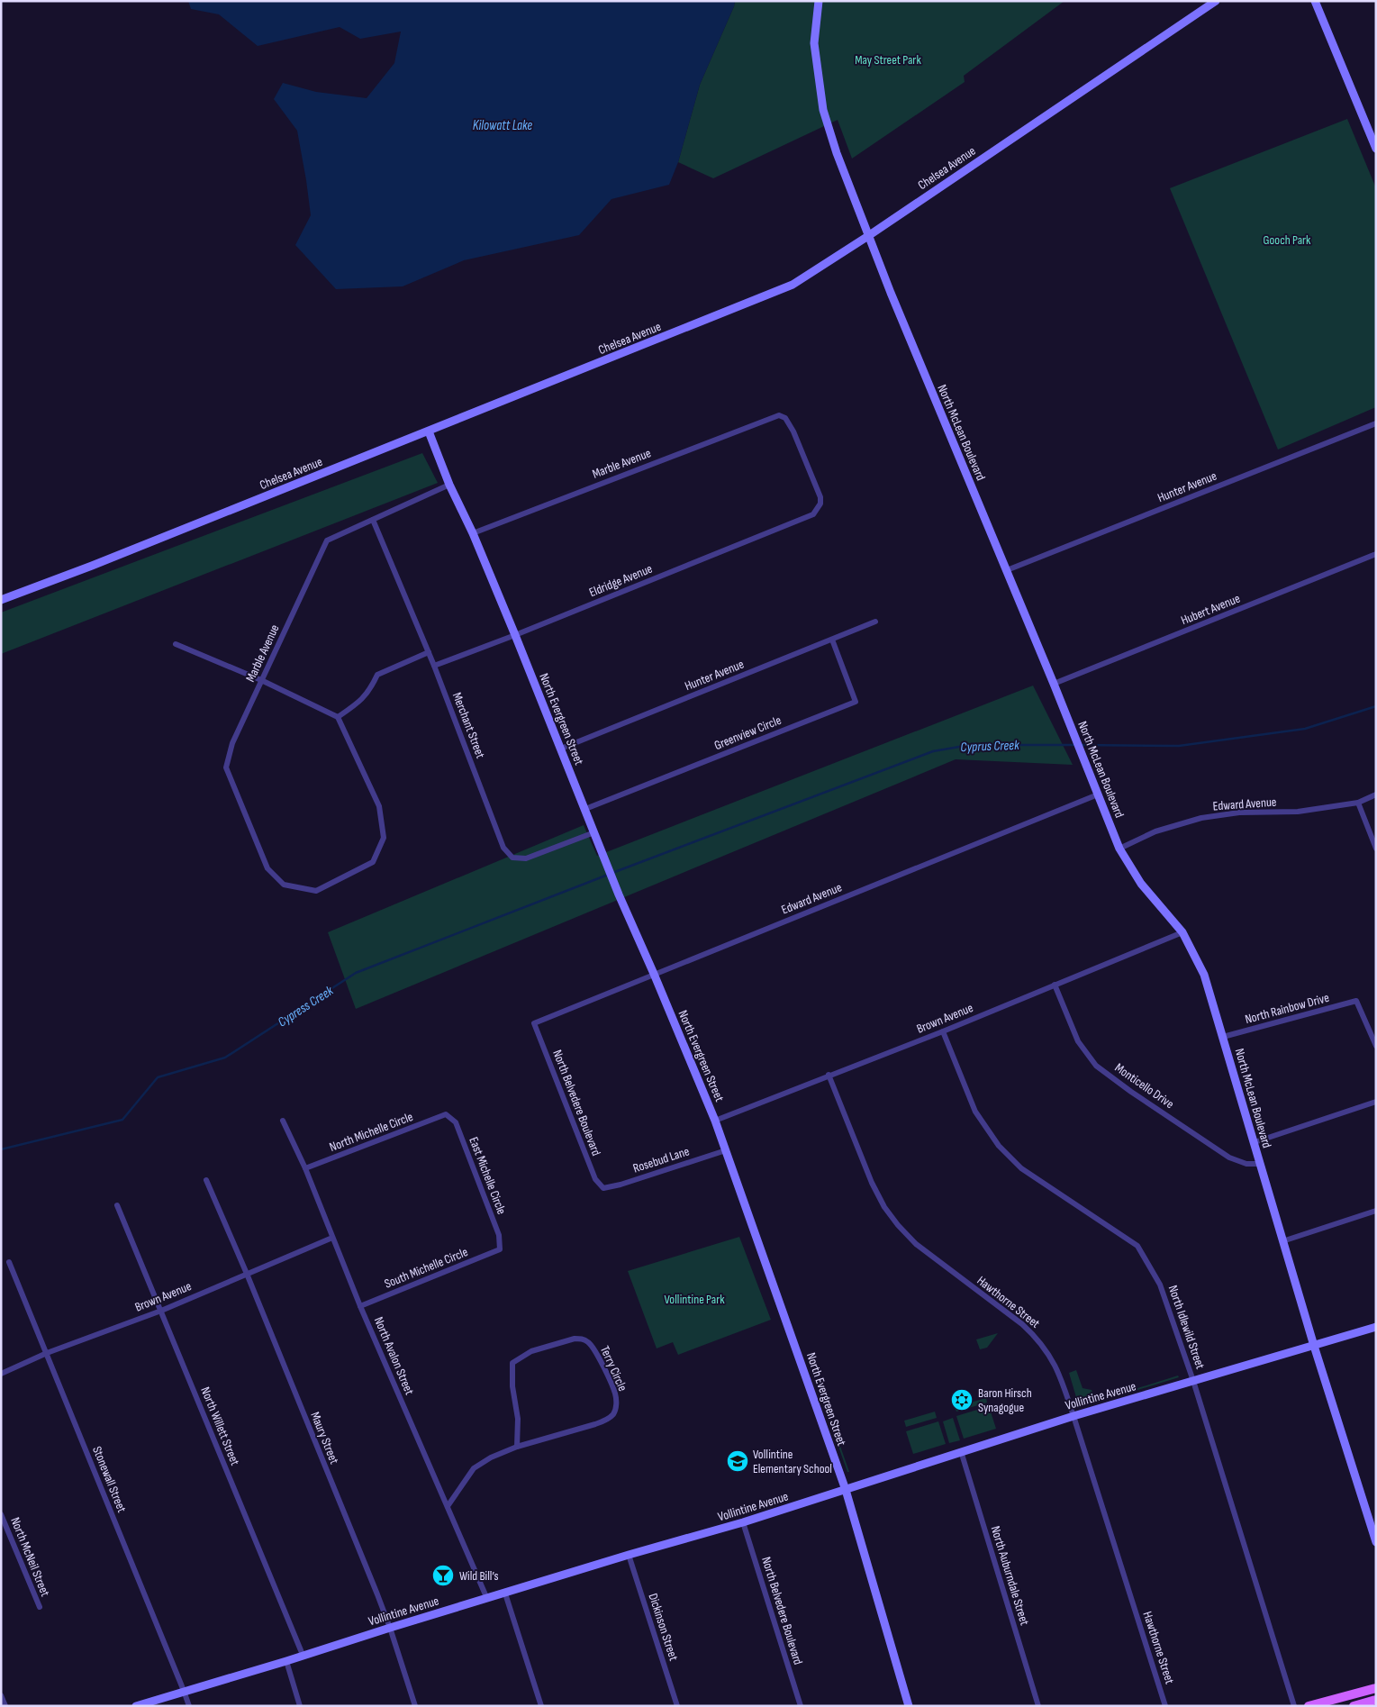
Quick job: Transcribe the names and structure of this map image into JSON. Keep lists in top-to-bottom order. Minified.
{"streets":{"main road":["Chelsea Avenue","North McLean Boulevard","North Evergreen Street","Vollintine Avenue"],"street":["Marble Avenue","Hunter Avenue","Eldridge Avenue","Hubert Avenue","Merchant Street","Greenview Circle","Edward Avenue","North Rainbow Drive","Brown Avenue","Monticello Drive","North Belvedere Boulevard","North Michelle Circle","Rosebud Lane","East Michelle Circle","South Michelle Circle","Hawthorne Street","North Idlewild Street","North Avalon Street","Terry Circle","North Willett Street","Maury Street","Stonewall Street","North McNeil Street","North Auburndale Street","Dickinson Street"]},"crossings":[["Chelsea Avenue","North McLean Boulevard"],["Chelsea Avenue","North Evergreen Street"],["North McLean Boulevard","Hunter Avenue"],["North McLean Boulevard","Hubert Avenue"],["North McLean Boulevard","Edward Avenue"],["North McLean Boulevard","North Rainbow Drive"],["North McLean Boulevard","Brown Avenue"],["North McLean Boulevard","Monticello Drive"],["North McLean Boulevard","Vollintine Avenue"],["Marble Avenue","Eldridge Avenue"],["Marble Avenue","North Evergreen Street"],["Marble Avenue","Merchant Street"],["Hunter Avenue","North Evergreen Street"],["Hunter Avenue","Greenview Circle"],["Eldridge Avenue","North Evergreen Street"],["Eldridge Avenue","Merchant Street"],["North Evergreen Street","Merchant Street"],["North Evergreen Street","Greenview Circle"],["North Evergreen Street","Edward Avenue"],["North Evergreen Street","Brown Avenue"],["North Evergreen Street","Rosebud Lane"],["North Evergreen Street","Vollintine Avenue"],["Edward Avenue","North Belvedere Boulevard"],["Brown Avenue","Monticello Drive"],["Brown Avenue","Hawthorne Street"],["Brown Avenue","North Idlewild Street"],["Brown Avenue","North Avalon Street"],["Brown Avenue","North Willett Street"],["Brown Avenue","Maury Street"],["Brown Avenue","Stonewall Street"],["North Belvedere Boulevard","Rosebud Lane"],["North Belvedere Boulevard","Vollintine Avenue"],["North Michelle Circle","East Michelle Circle"],["North Michelle Circle","North Avalon Street"],["East Michelle Circle","South Michelle Circle"],["South Michelle Circle","North Avalon Street"],["Hawthorne Street","Vollintine Avenue"],["North Idlewild Street","Vollintine Avenue"],["North Avalon Street","Terry Circle"],["North Avalon Street","Vollintine Avenue"],["Vollintine Avenue","North Willett Street"],["Vollintine Avenue","Maury Street"],["Vollintine Avenue","Stonewall Street"],["Vollintine Avenue","North Auburndale Street"],["Vollintine Avenue","Dickinson Street"]],"water":["Kilowatt Lake","Cyprus Creek","Cypress Creek"],"parks":["May Street Park","Gooch Park","Vollintine Park"],"places":{"synagogue":["Baron Hirsch Synagogue"],"school or university":["Vollintine Elementary School"],"bar":["Wild Bill’s"]}}
